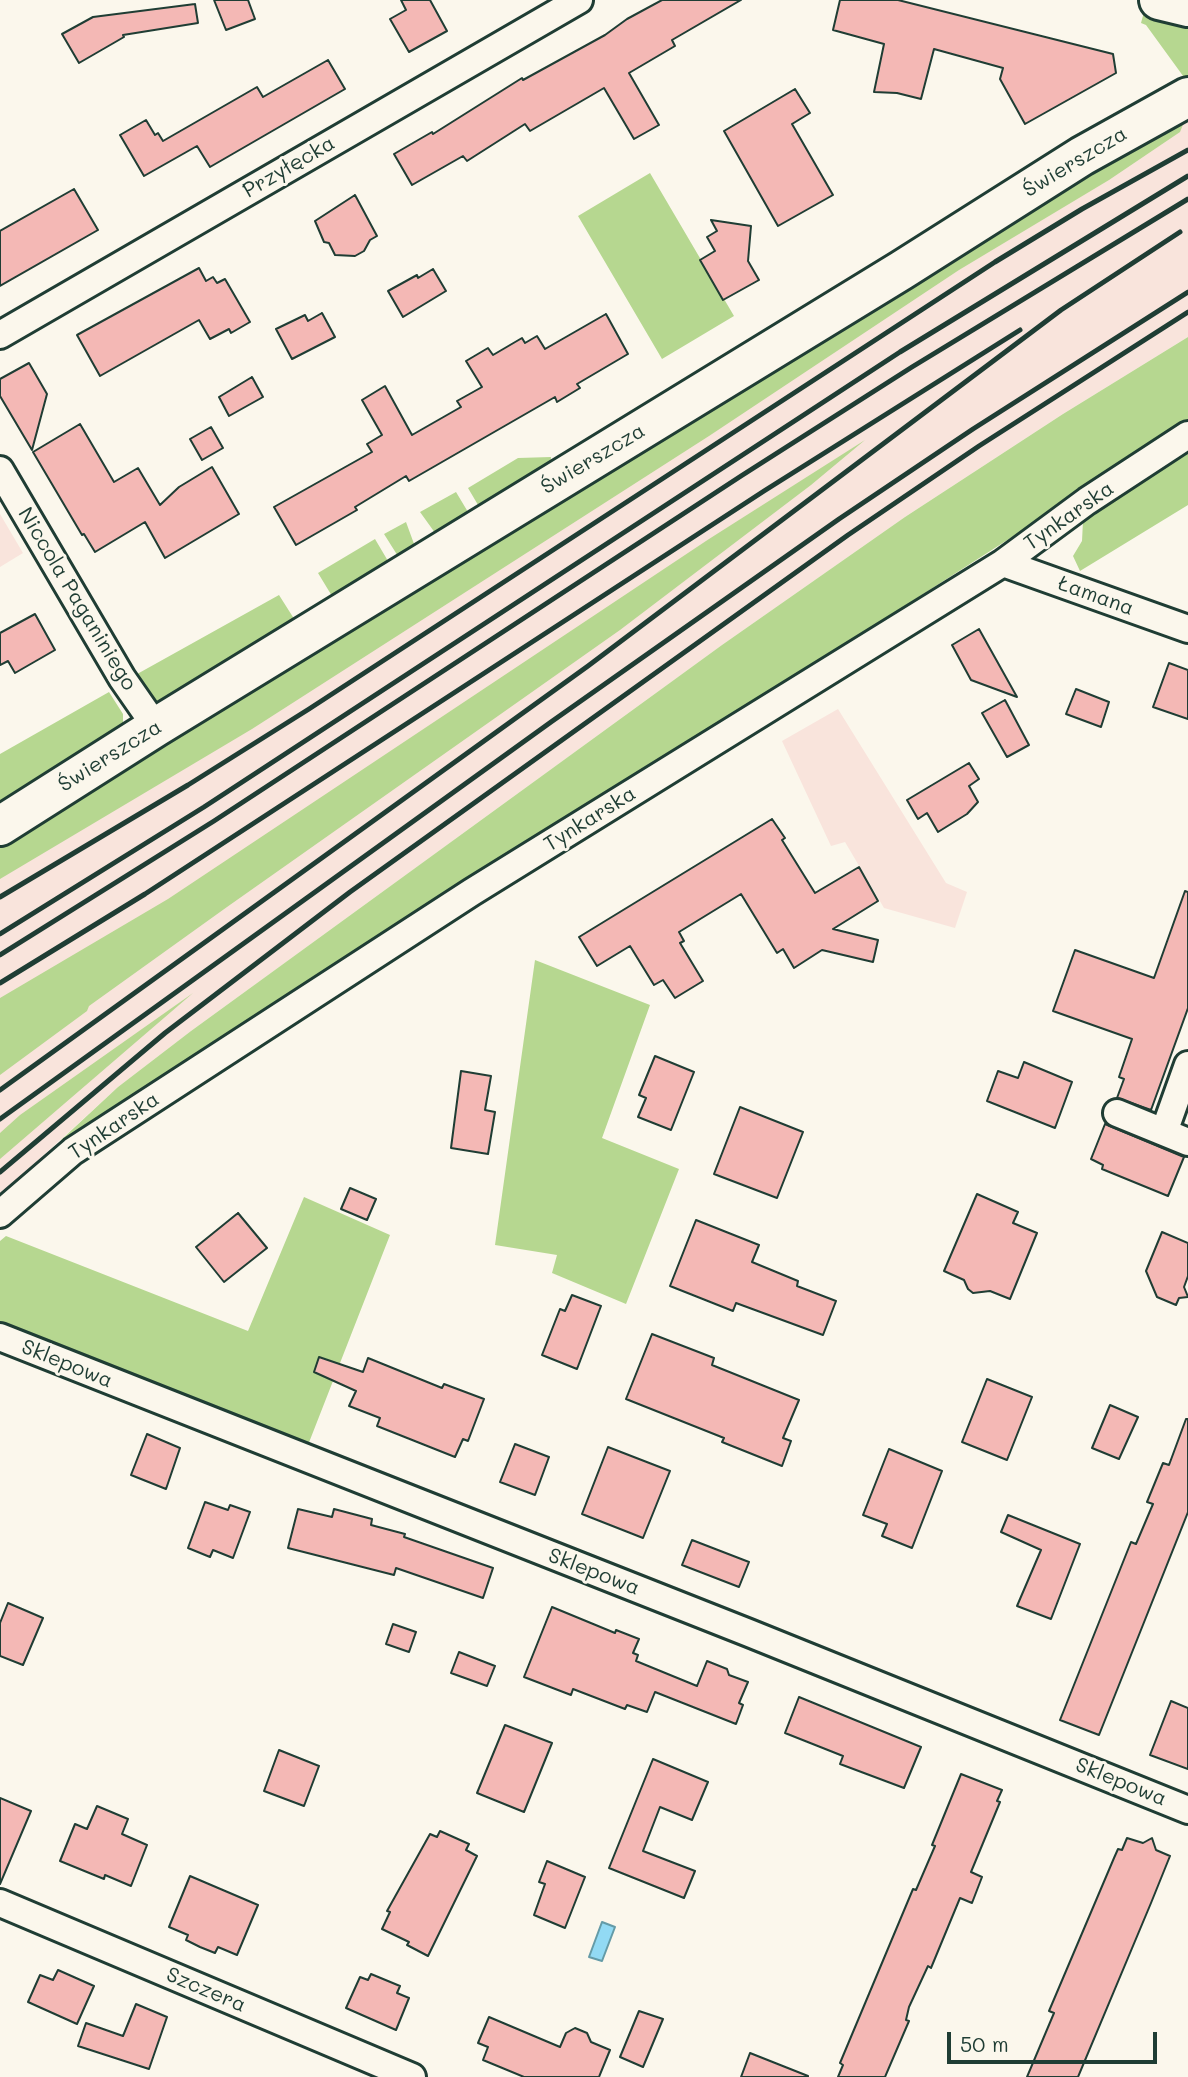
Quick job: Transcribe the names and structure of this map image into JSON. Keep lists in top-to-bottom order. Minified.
{"streets":{"street":["Świerszcza","Przyłęcka","Tynkarska","Łamana","Niccola Paganiniego","Sklepowa","Szczera"]},"crossings":[["Świerszcza","Niccola Paganiniego"],["Tynkarska","Łamana"]],"scale_bar":"50 m"}
